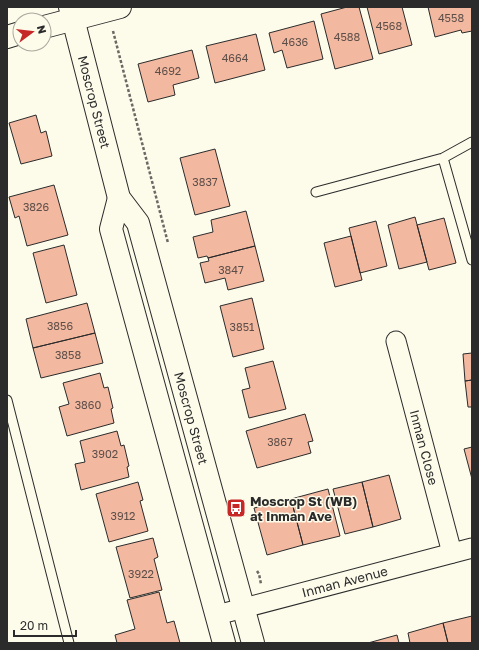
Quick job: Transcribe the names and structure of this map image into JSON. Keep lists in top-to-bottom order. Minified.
{"streets":{"street":["Moscrop Street","Inman Close","Inman Avenue"]},"crossings":[["Moscrop Street","Inman Avenue"],["Inman Close","Inman Avenue"]],"places":{"bus stop":["Moscrop St (WB) at Inman Ave"]},"house_numbers":["4558","4568","4588","4636","4664","4692","3837","3826","3847","3856","3851","3858","3860","3867","3902","3912","3922"],"scale_bar":"20 m","north":"right"}
